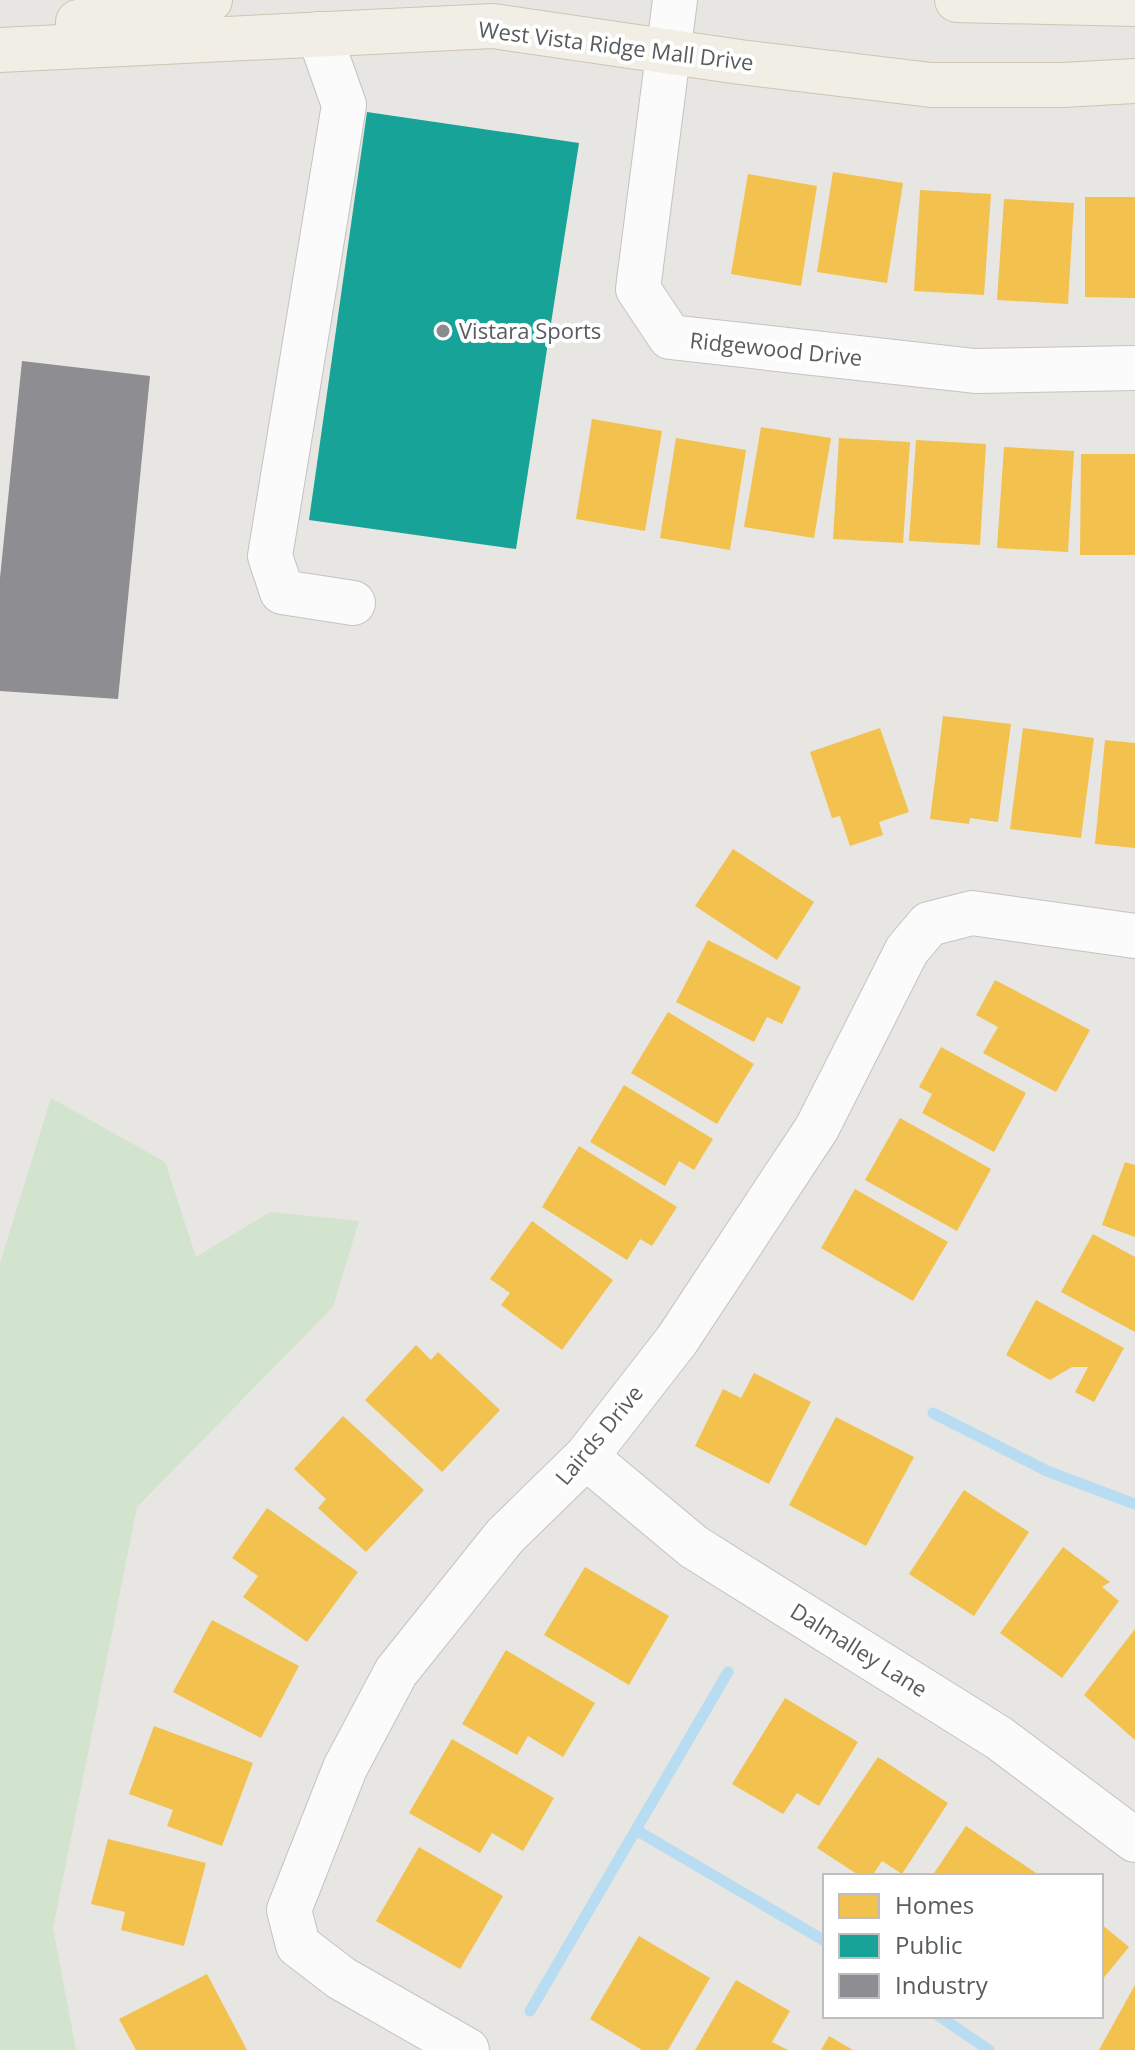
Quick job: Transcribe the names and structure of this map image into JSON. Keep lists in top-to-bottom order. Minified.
{"streets":{"main road":["West Vista Ridge Mall Drive"],"street":["Ridgewood Drive","Lairds Drive","Dalmalley Lane"]},"crossings":[["West Vista Ridge Mall Drive","Ridgewood Drive"],["Lairds Drive","Dalmalley Lane"]],"places":["Vistara Sports"],"legend":["Homes","Public","Industry"]}
